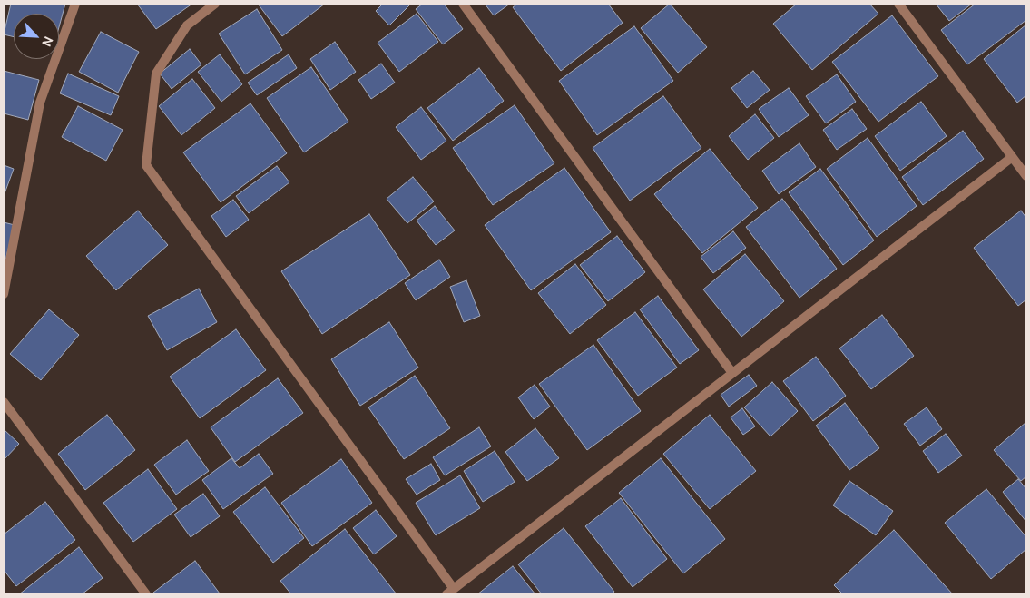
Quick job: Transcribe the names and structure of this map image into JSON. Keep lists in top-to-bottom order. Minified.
{"north":"bottom right"}
